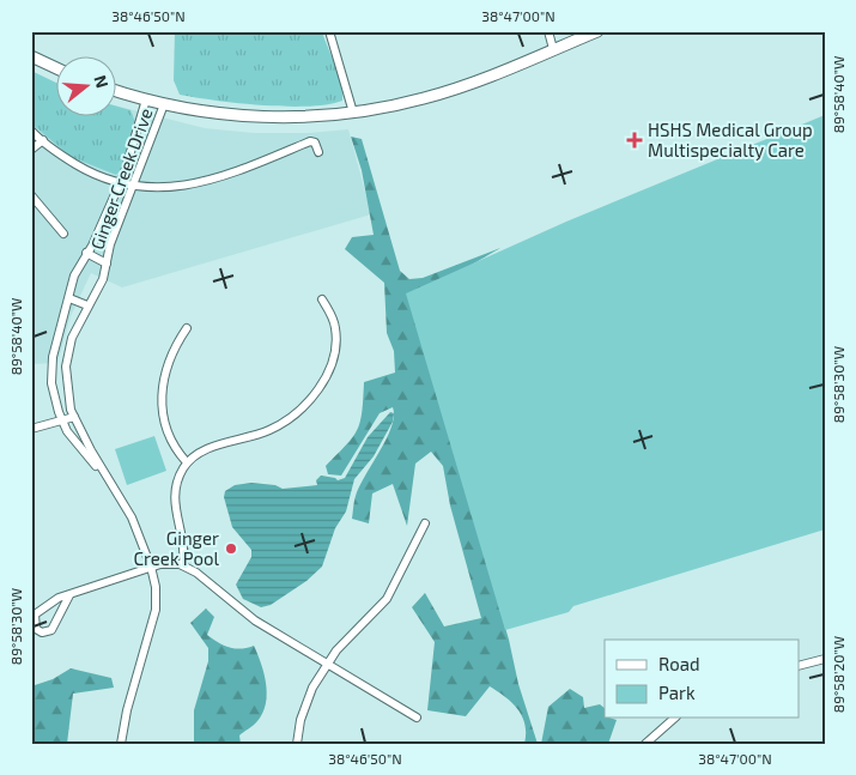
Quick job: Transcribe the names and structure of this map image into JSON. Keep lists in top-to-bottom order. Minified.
{"streets":{"street":["Ginger Creek Drive"]},"places":{"health":["HSHS Medical Group Multispecialty Care"],"other":["Ginger Creek Pool"]},"legend":["Road","Park"],"north":"right","coordinates":["38°46'50\"N","38°47'00\"N","89°58'40\"W","89°58'30\"W","89°58'20\"W"]}
